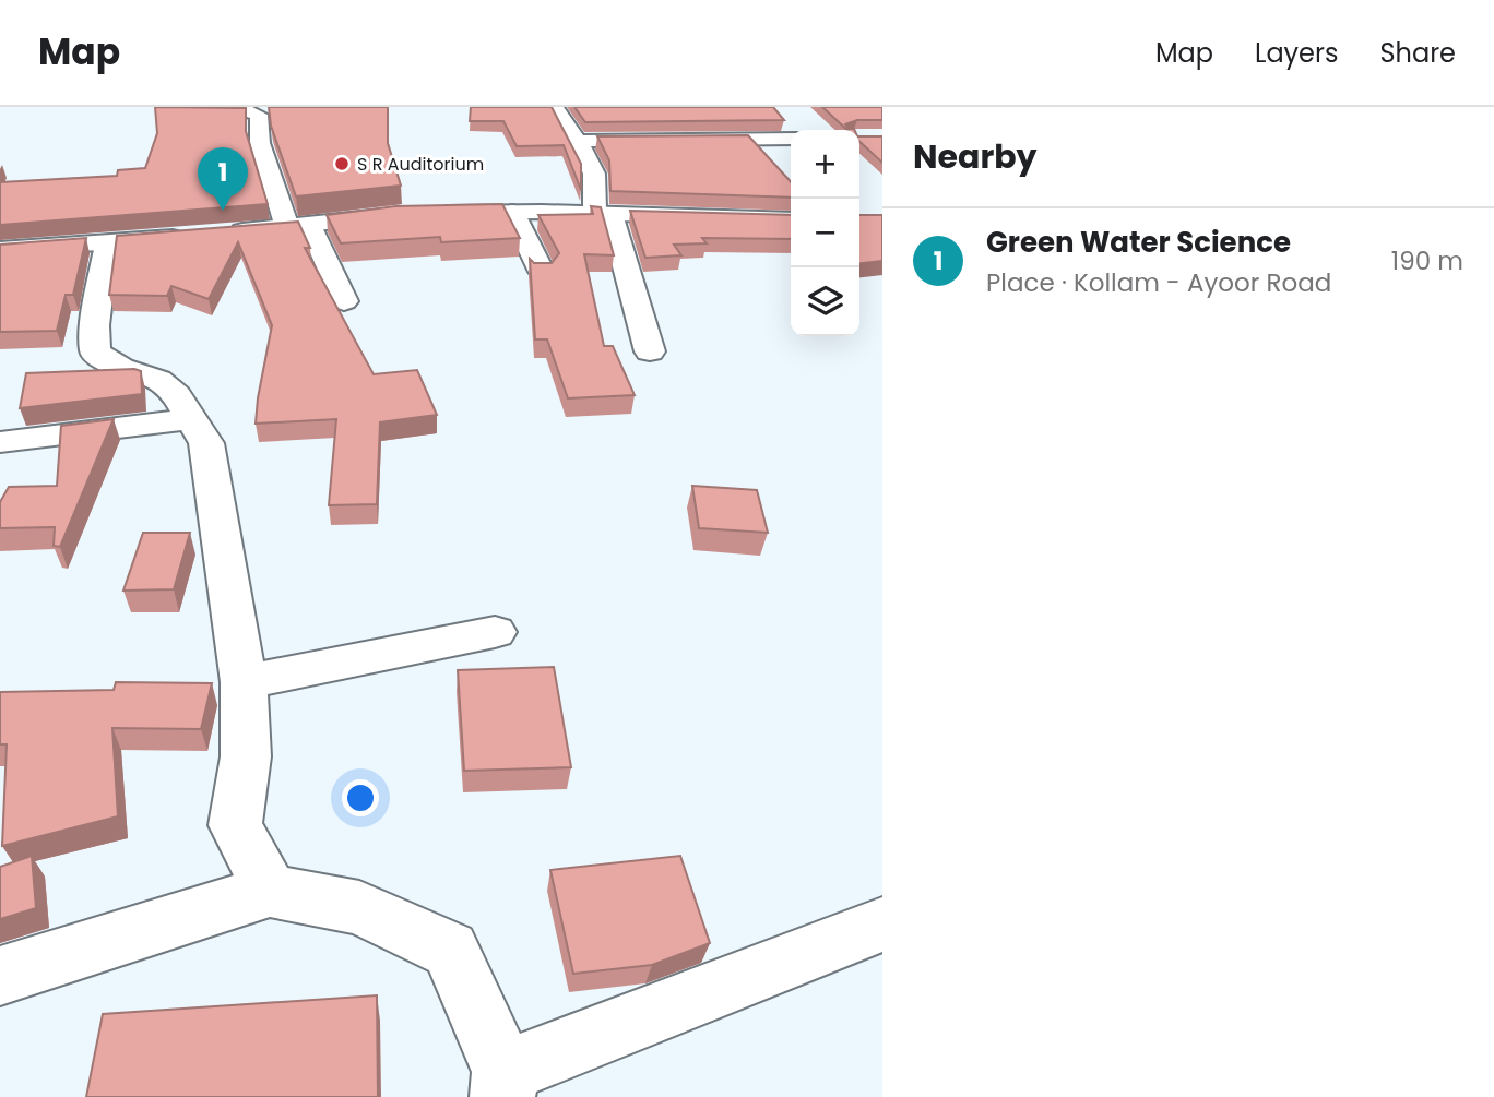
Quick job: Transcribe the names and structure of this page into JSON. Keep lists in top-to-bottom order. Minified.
{"places":["S R Auditorium"],"page":{"header":"Map","nav":["Map","Layers","Share"],"heading":"Nearby","map_buttons":["+","−"],"pins":"1","list":[{"mark":"1","name":"Green Water Science","note":"Place · Kollam - Ayoor Road","value":"190 m"}]}}
